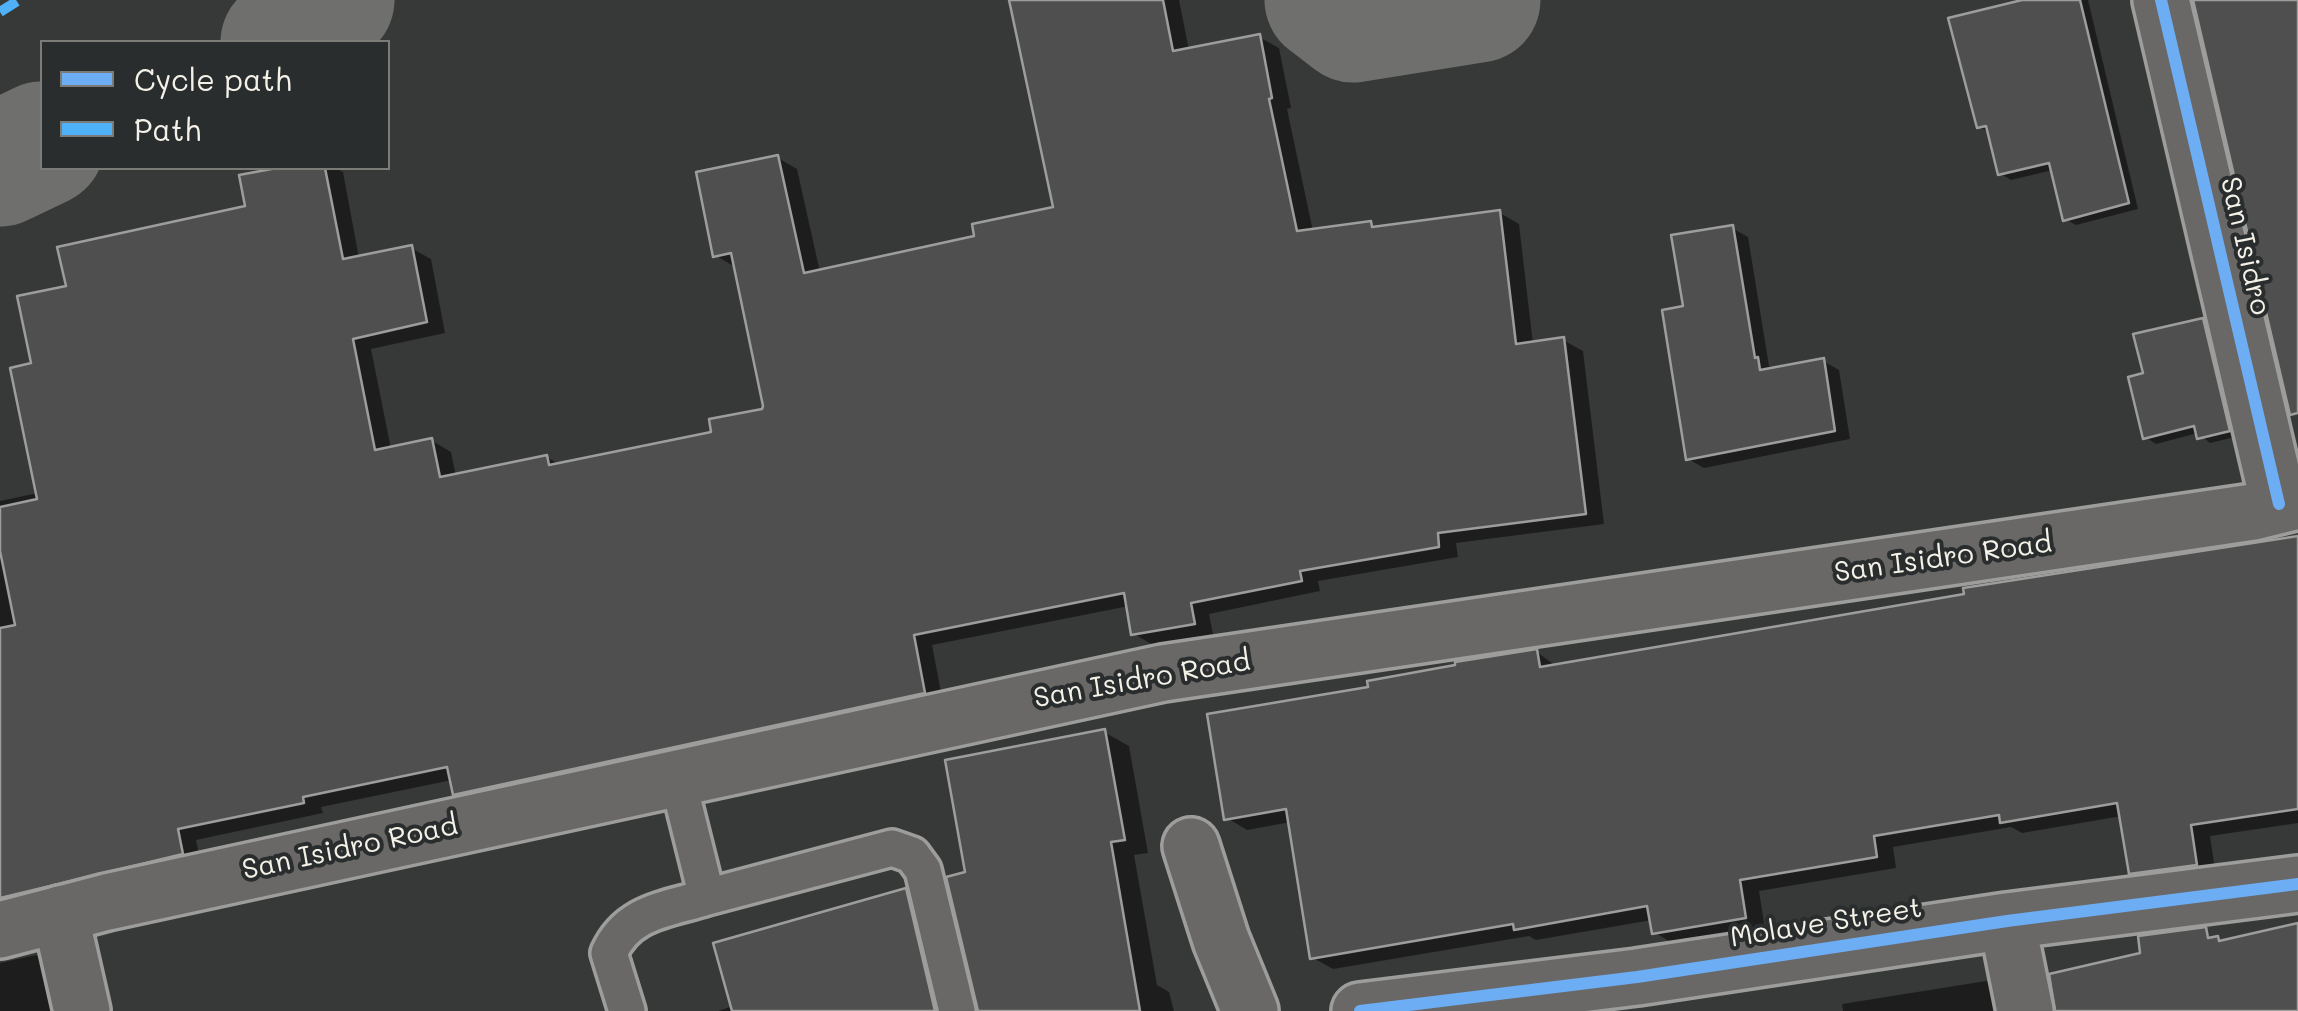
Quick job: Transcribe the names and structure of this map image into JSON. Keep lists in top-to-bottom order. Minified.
{"streets":{"main road":["San Isidro","San Isidro Road","Molave Street"]},"crossings":[["San Isidro","San Isidro Road"]],"legend":["Cycle path","Path"]}
